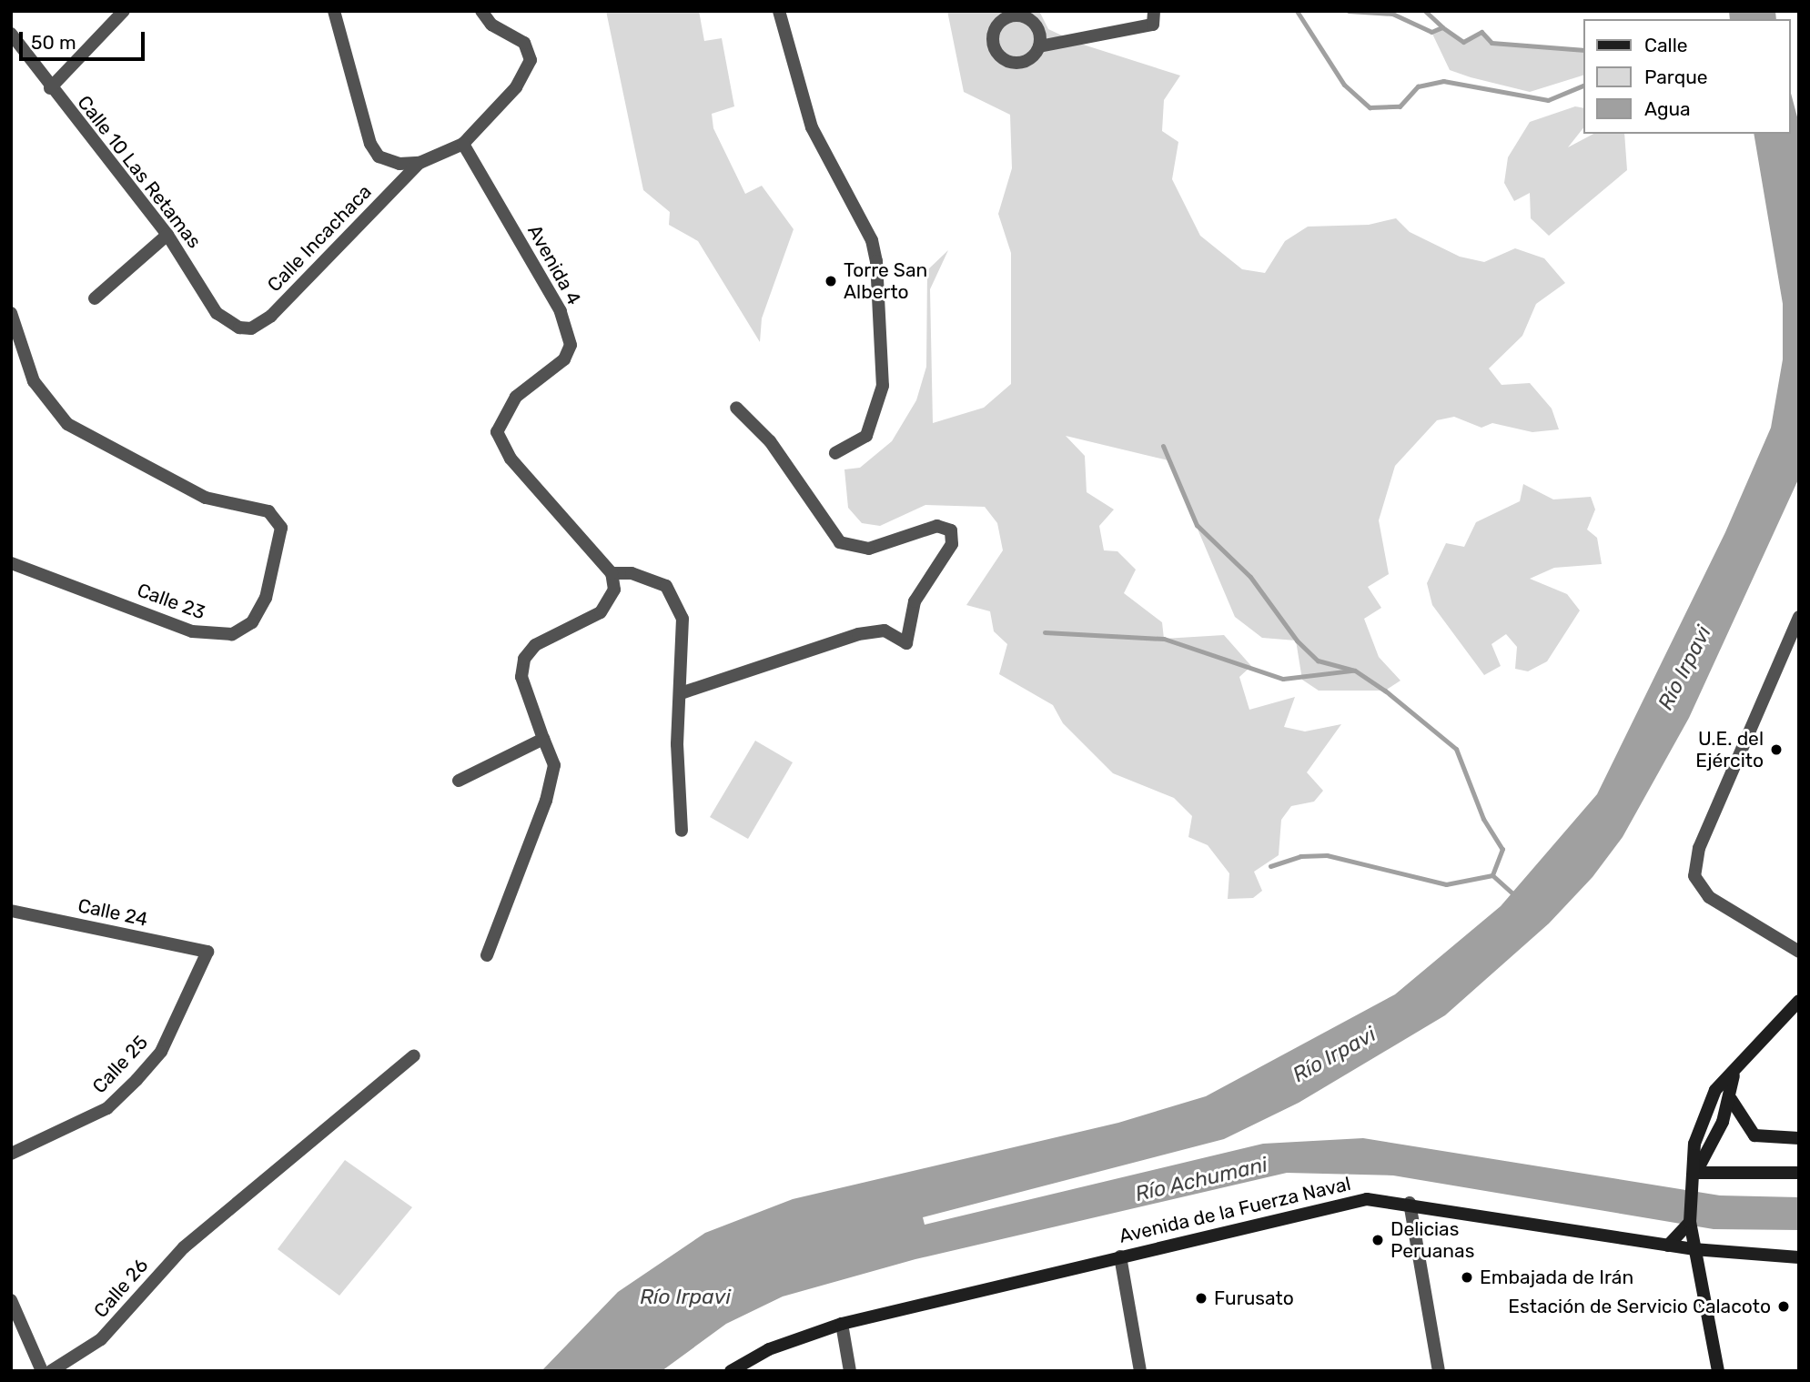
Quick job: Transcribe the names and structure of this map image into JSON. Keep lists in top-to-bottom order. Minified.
{"streets":{"main road":["Avenida de la Fuerza Naval"],"street":["Calle 10 Las Retamas","Calle Incachaca","Avenida 4","Calle 23","Calle 24","Calle 25","Calle 26"]},"crossings":[["Calle 10 Las Retamas","Calle Incachaca"],["Calle 24","Calle 25"]],"water":["Río Irpavi","Río Achumani"],"places":["Torre San Alberto","U.E. del Ejército","Delicias Peruanas","Embajada de Irán","Furusato","Estación de Servicio Calacoto"],"legend":["Calle","Parque","Agua"],"scale_bar":"50 m"}
